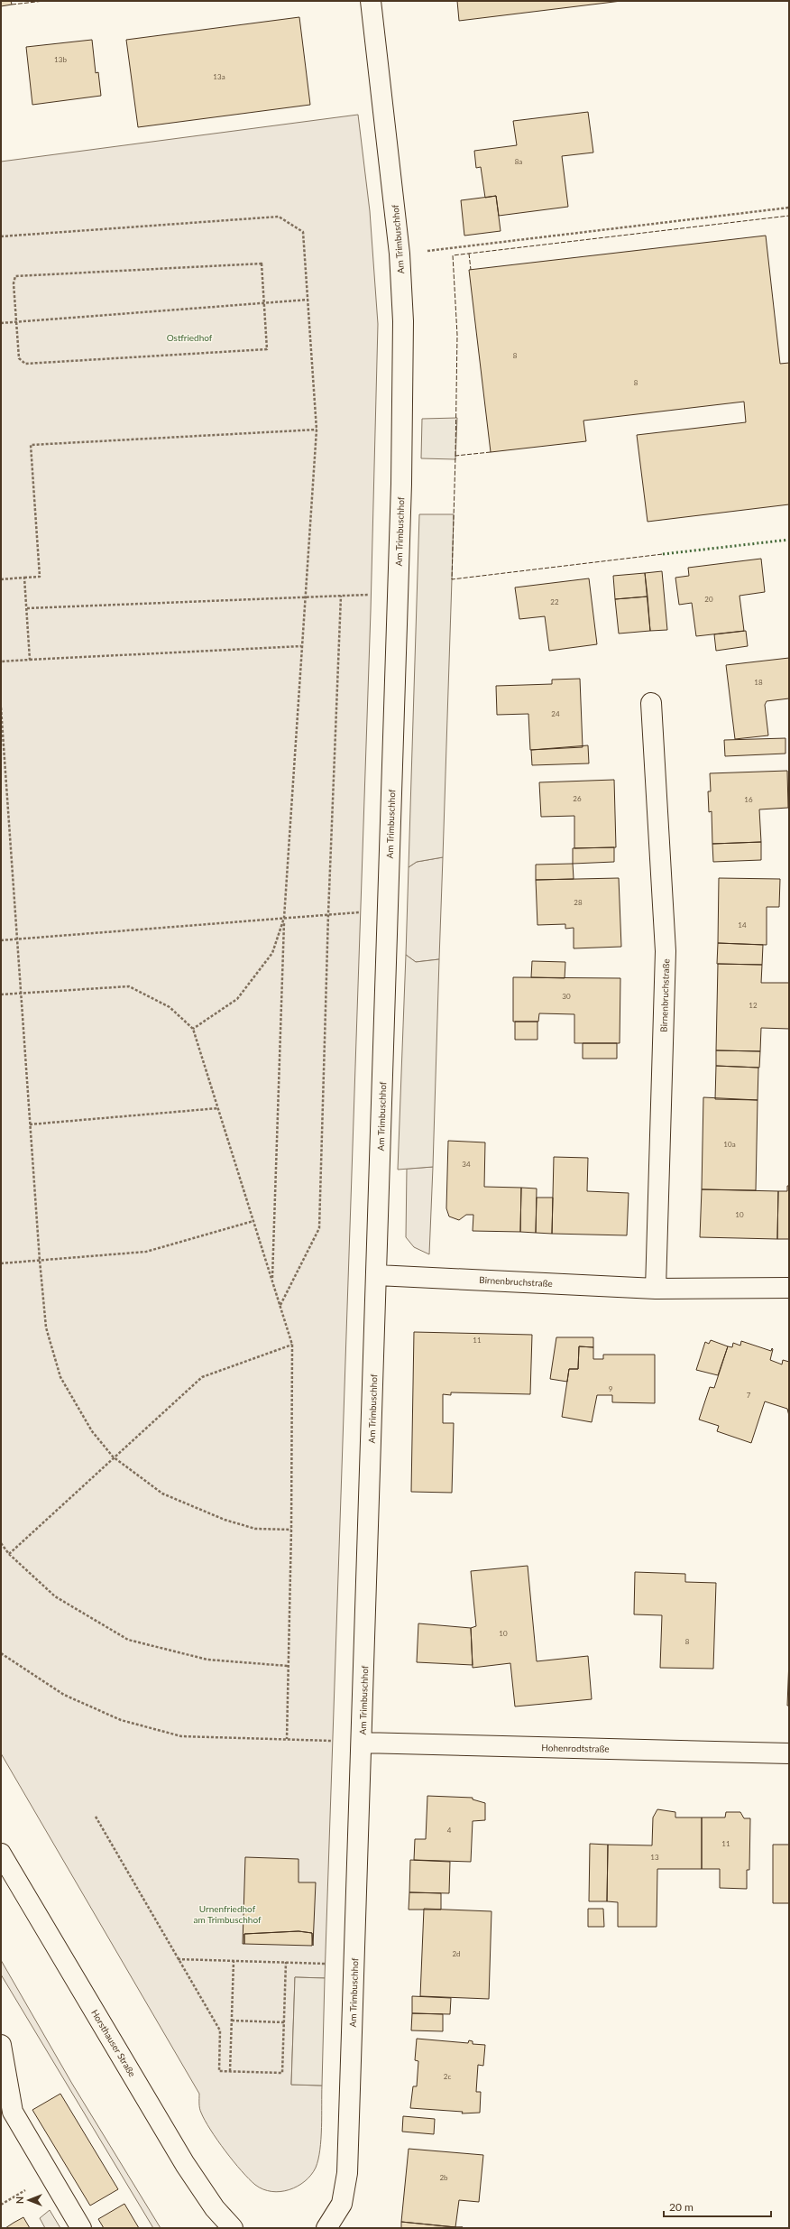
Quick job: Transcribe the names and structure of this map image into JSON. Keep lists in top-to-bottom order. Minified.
{"streets":{"street":["Am Trimbuschhof","Birnenbruchstraße","Hohenrodtstraße","Horsthauser Straße"]},"crossings":[["Am Trimbuschhof","Birnenbruchstraße"],["Am Trimbuschhof","Hohenrodtstraße"]],"parks":["Ostfriedhof","Urnenfriedhof am Trimbuschhof"],"house_numbers":["13b","13a","8a","8","8","20","22","18","24","26","16","28","14","30","12","10a","34","10","11","9","7","10","8","4","11","13","2d","2c","2b"],"scale_bar":"20 m","north":"left"}
